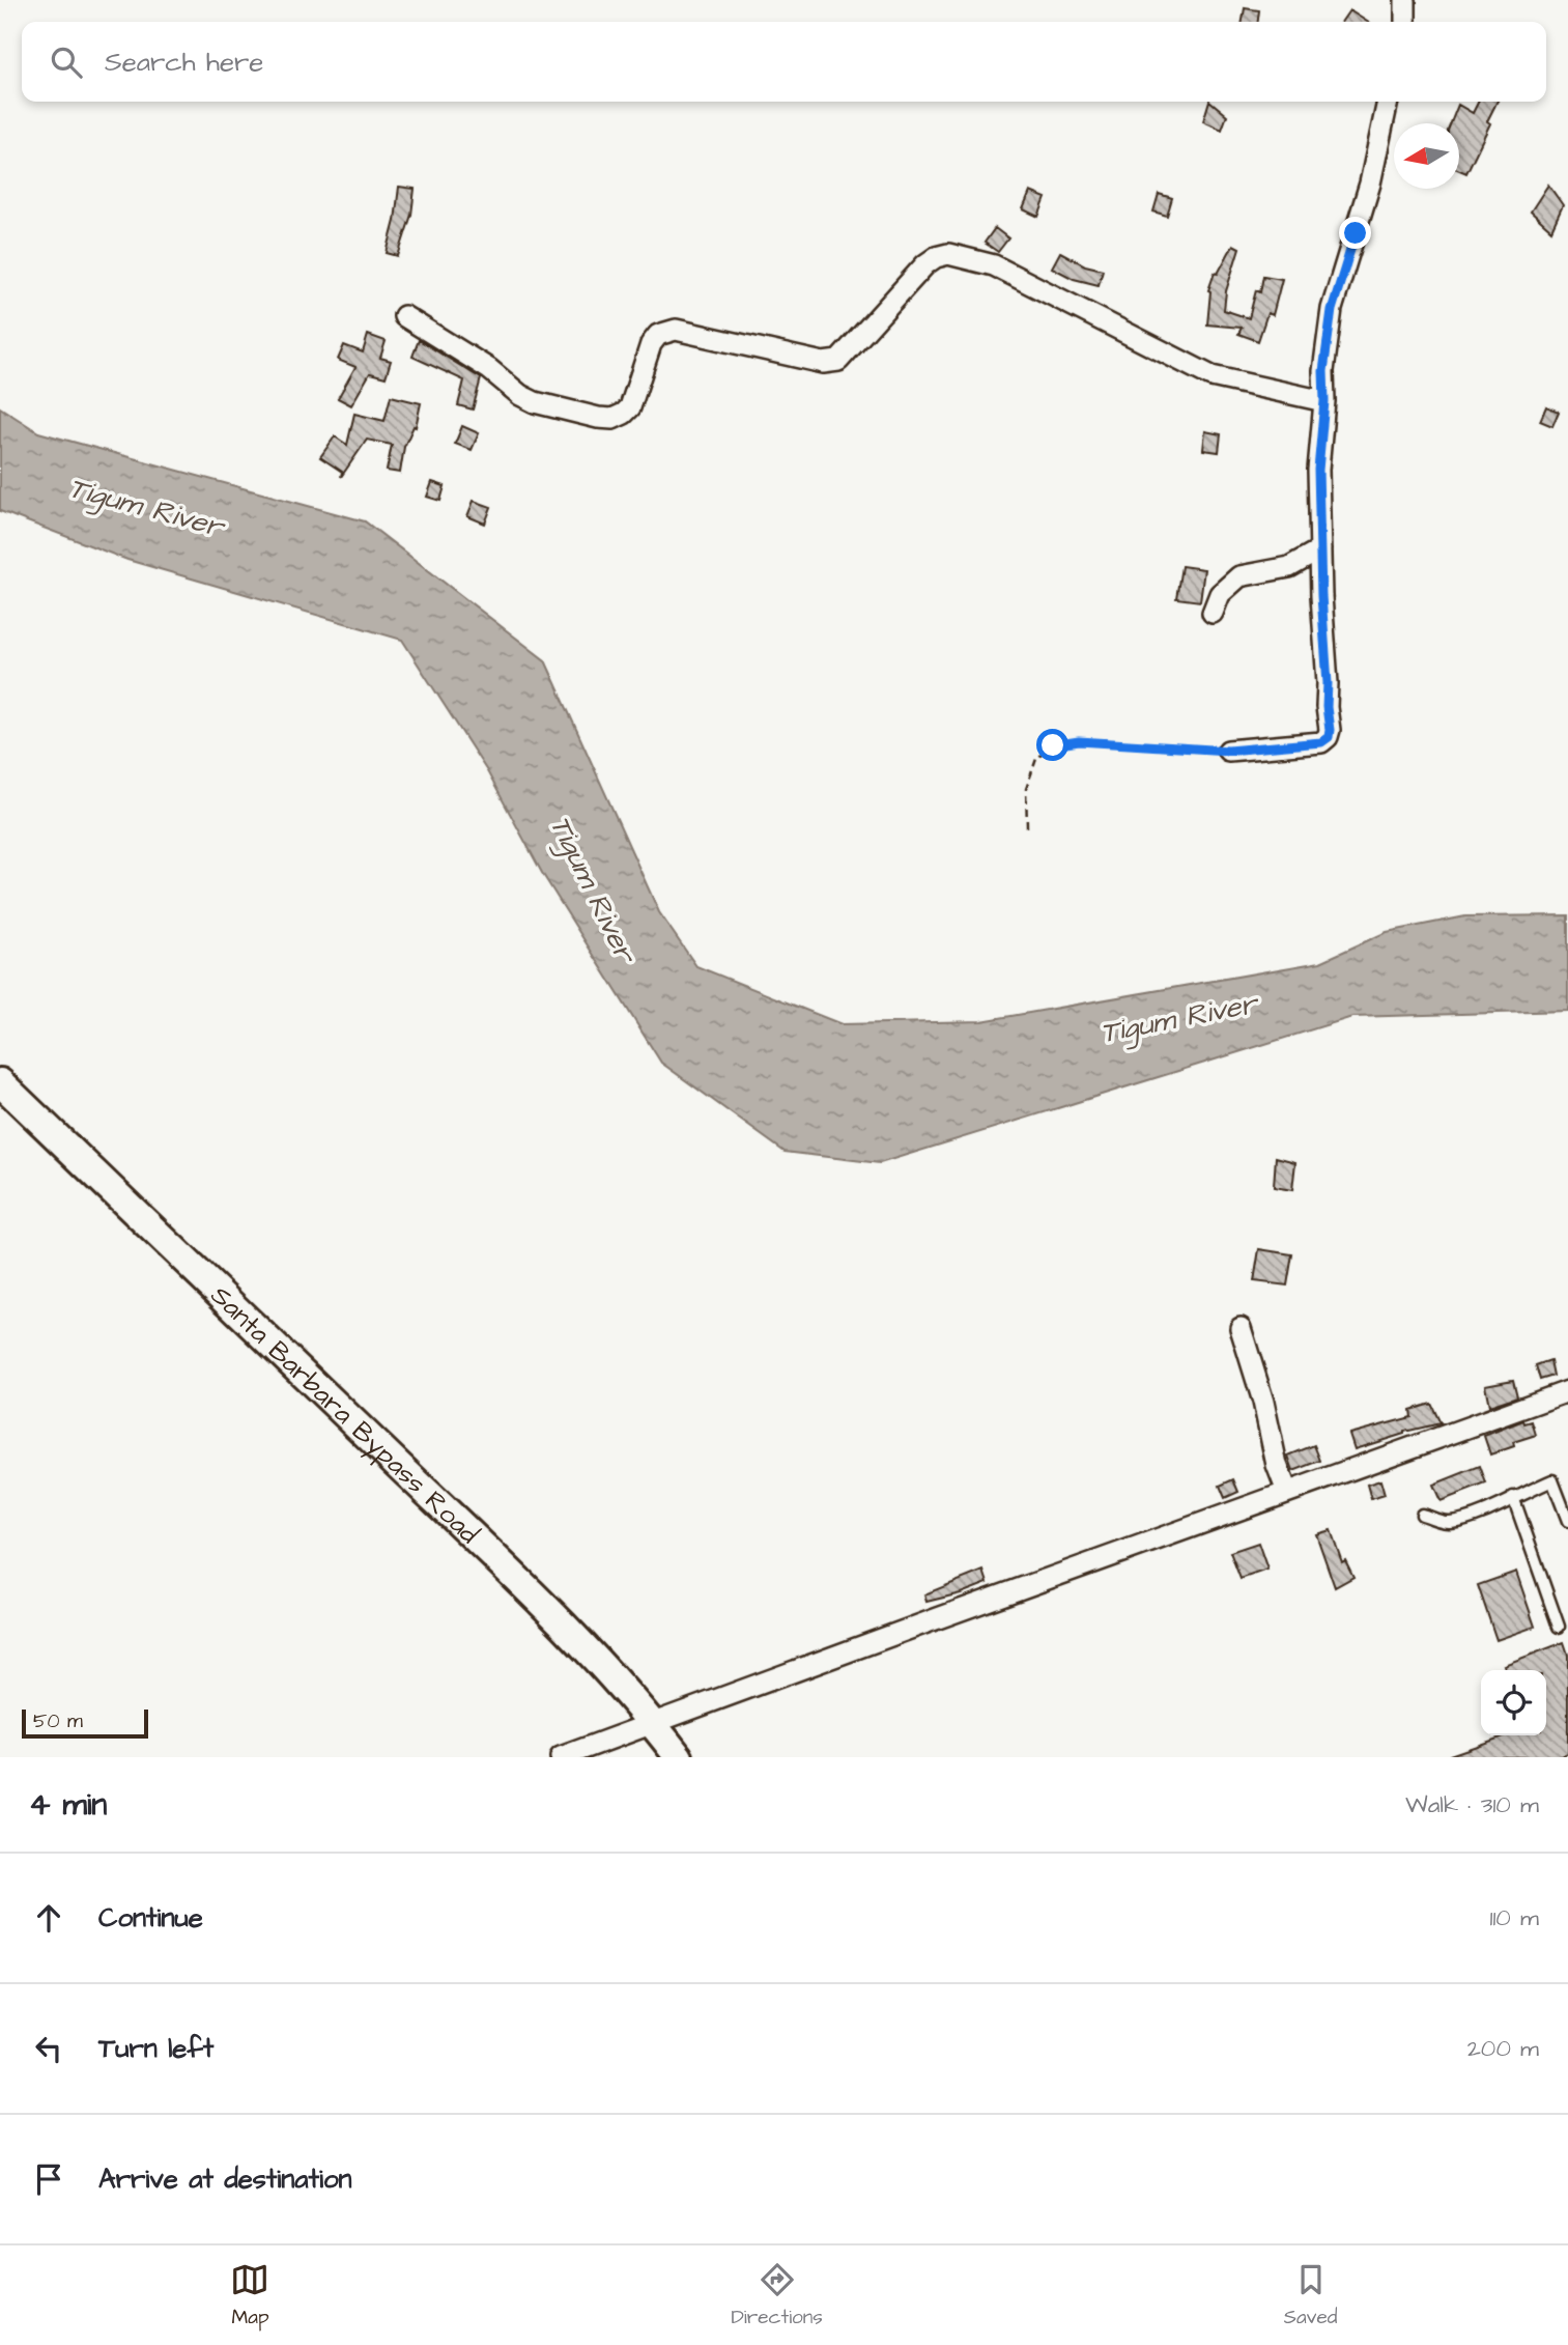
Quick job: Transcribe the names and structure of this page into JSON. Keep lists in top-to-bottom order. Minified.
{"streets":{"main road":["Santa Barbara Bypass Road"]},"water":["Tigum River"],"scale_bar":"50 m","north":"left","page":{"search":"Search here","scale":"50 m","heading":["4 min","Walk · 310 m"],"list":[["Continue","110 m"],["Turn left","200 m"],"Arrive at destination"],"nav":["Map","Directions","Saved"]}}
